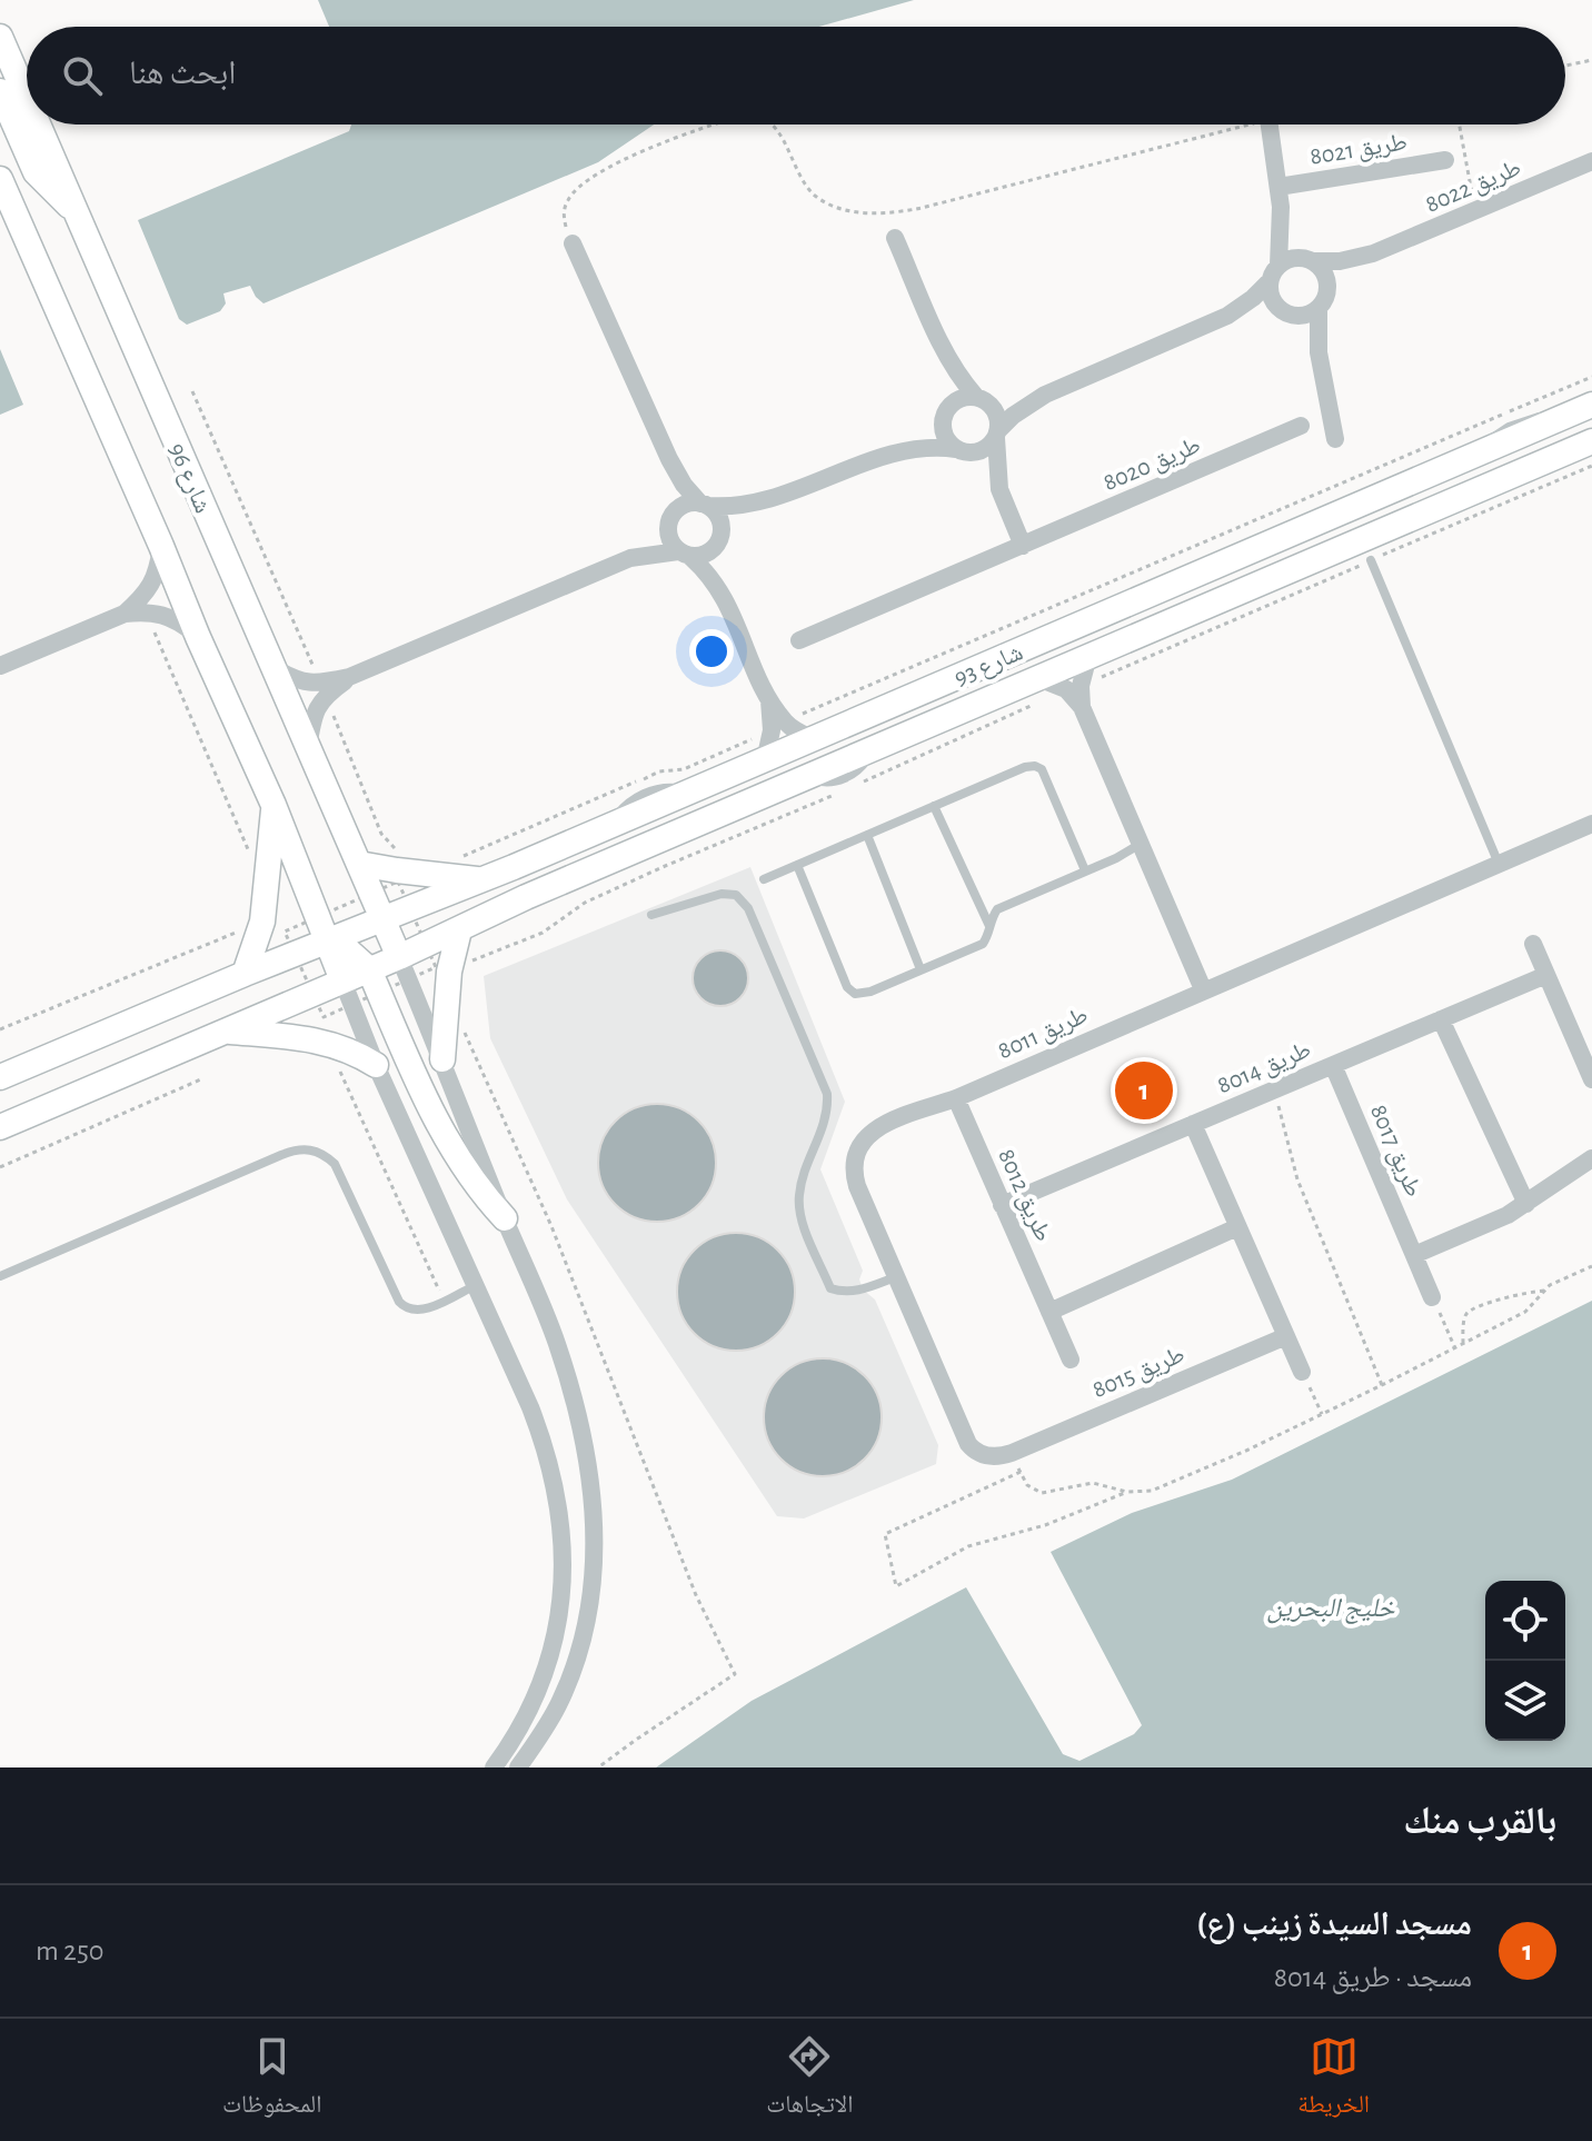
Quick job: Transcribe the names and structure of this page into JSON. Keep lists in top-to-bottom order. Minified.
{"streets":{"street":["طريق 8021","طريق 8022","طريق 8020","شارع 96","شارع 93","طريق 8011","طريق 8014","طريق 8017","طريق 8012","طريق 8015"]},"crossings":[["شارع 96","شارع 93"],["طريق 8011","طريق 8012"],["طريق 8011","طريق 8015"],["طريق 8014","طريق 8017"],["طريق 8014","طريق 8012"]],"water":["خليج البحرين"],"page":{"search":"ابحث هنا","pins":"1","heading":"بالقرب منك","list":[{"mark":"1","name":"مسجد السيدة زينب (ع)","note":"مسجد · طريق 8014","value":"250 m"}],"nav":["الخريطة","الاتجاهات","المحفوظات"]}}
